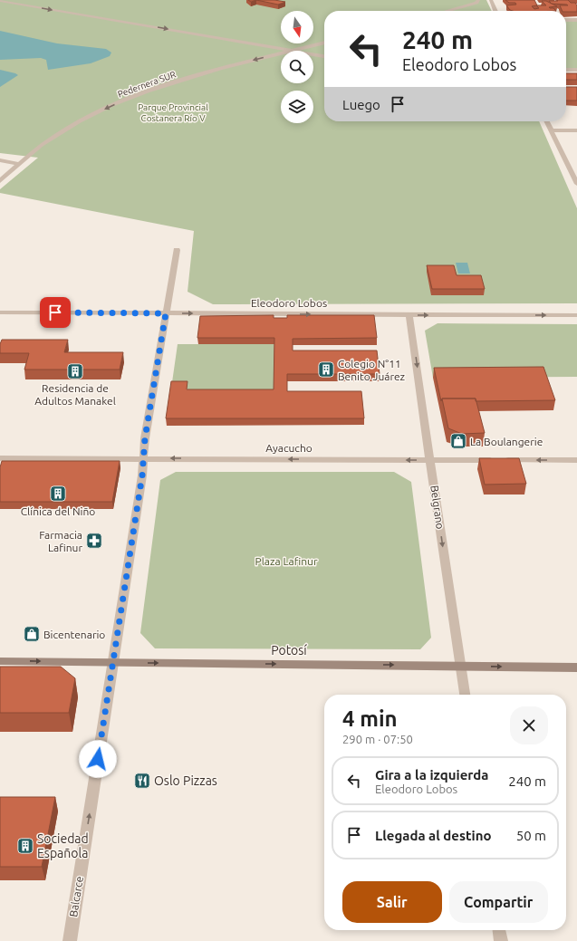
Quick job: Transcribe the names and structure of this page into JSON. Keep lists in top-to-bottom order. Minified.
{"streets":{"main road":["Potosí"],"street":["Pedernera SUR","Eleodoro Lobos","Ayacucho","Belgrano","Balcarce"]},"crossings":[["Eleodoro Lobos","Belgrano"],["Eleodoro Lobos","Balcarce"],["Ayacucho","Belgrano"],["Ayacucho","Balcarce"],["Belgrano","Potosí"],["Potosí","Balcarce"]],"one_way":["Pedernera SUR","Eleodoro Lobos","Ayacucho","Belgrano","Potosí","Balcarce"],"parks":["Parque Provincial Costanera Río V","Plaza Lafinur"],"places":{"building":["Colegio N°11 Benito Juárez","Residencia de Adultos Manakel","Clínica del Niño","Sociedad Española"],"shop":["La Boulangerie","Bicentenario"],"pharmacy":["Farmacia Lafinur"],"restaurant":["Oslo Pizzas"]},"north":"bottom","page":{"turn":["240 m","Eleodoro Lobos"],"then":"Luego","heading":["4 min","290 m · 07:50"],"list":[{"name":"Gira a la izquierda","note":"Eleodoro Lobos","value":"240 m"},{"name":"Llegada al destino","value":"50 m"}],"buttons":["Salir","Compartir"]}}
